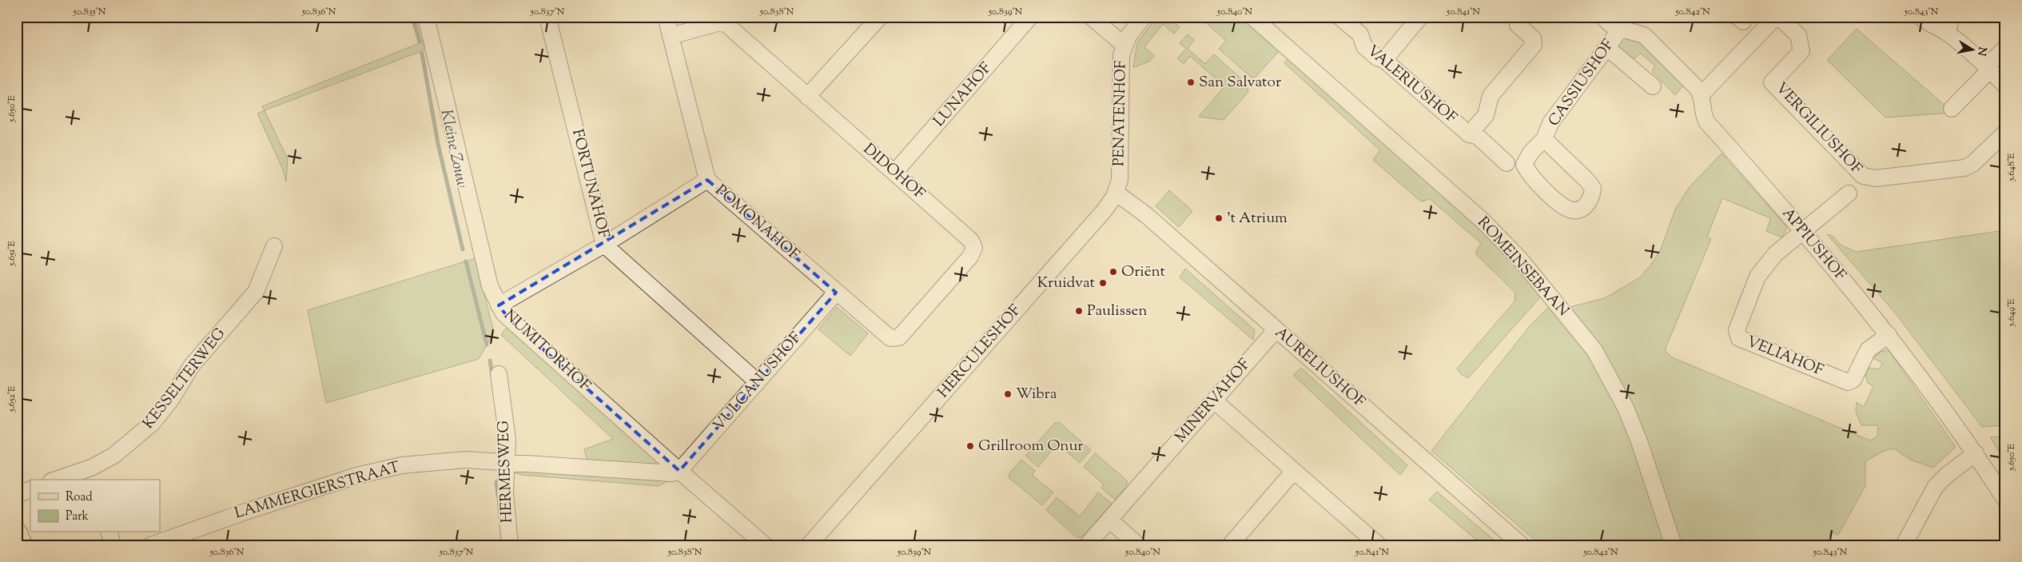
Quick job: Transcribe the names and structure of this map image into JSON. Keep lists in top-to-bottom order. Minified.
{"streets":{"street":["CASSIUSHOF","VALERIUSHOF","LUNAHOF","PENATENHOF","VERGILIUSHOF","DIDOHOF","FORTUNAHOF","POMONAHOF","APPIUSHOF","ROMEINSEBAAN","NUMITORHOF","HERCULESHOF","VELIAHOF","AURELIUSHOF","KESSELTERWEG","VULCANUSHOF","MINERVAHOF","HERMESWEG","LAMMERGIERSTRAAT"]},"crossings":[["LUNAHOF","DIDOHOF"],["PENATENHOF","HERCULESHOF"],["PENATENHOF","AURELIUSHOF"],["VERGILIUSHOF","APPIUSHOF"],["VERGILIUSHOF","VELIAHOF"],["DIDOHOF","POMONAHOF"],["FORTUNAHOF","VULCANUSHOF"],["POMONAHOF","VULCANUSHOF"],["APPIUSHOF","VELIAHOF"],["NUMITORHOF","VULCANUSHOF"],["NUMITORHOF","LAMMERGIERSTRAAT"],["HERCULESHOF","AURELIUSHOF"],["AURELIUSHOF","MINERVAHOF"],["VULCANUSHOF","LAMMERGIERSTRAAT"],["HERMESWEG","LAMMERGIERSTRAAT"]],"water":["Kleine Zouw"],"places":["San Salvator","'t Atrium","Oriënt","Kruidvat","Paulissen","Wibra","Grillroom Onur"],"legend":["Road","Park"],"north":"right","coordinates":["50.835°N","50.836°N","50.837°N","50.838°N","50.839°N","50.840°N","50.841°N","50.842°N","50.843°N","5.650°E","5.648°E","5.651°E","5.649°E","5.652°E"]}
